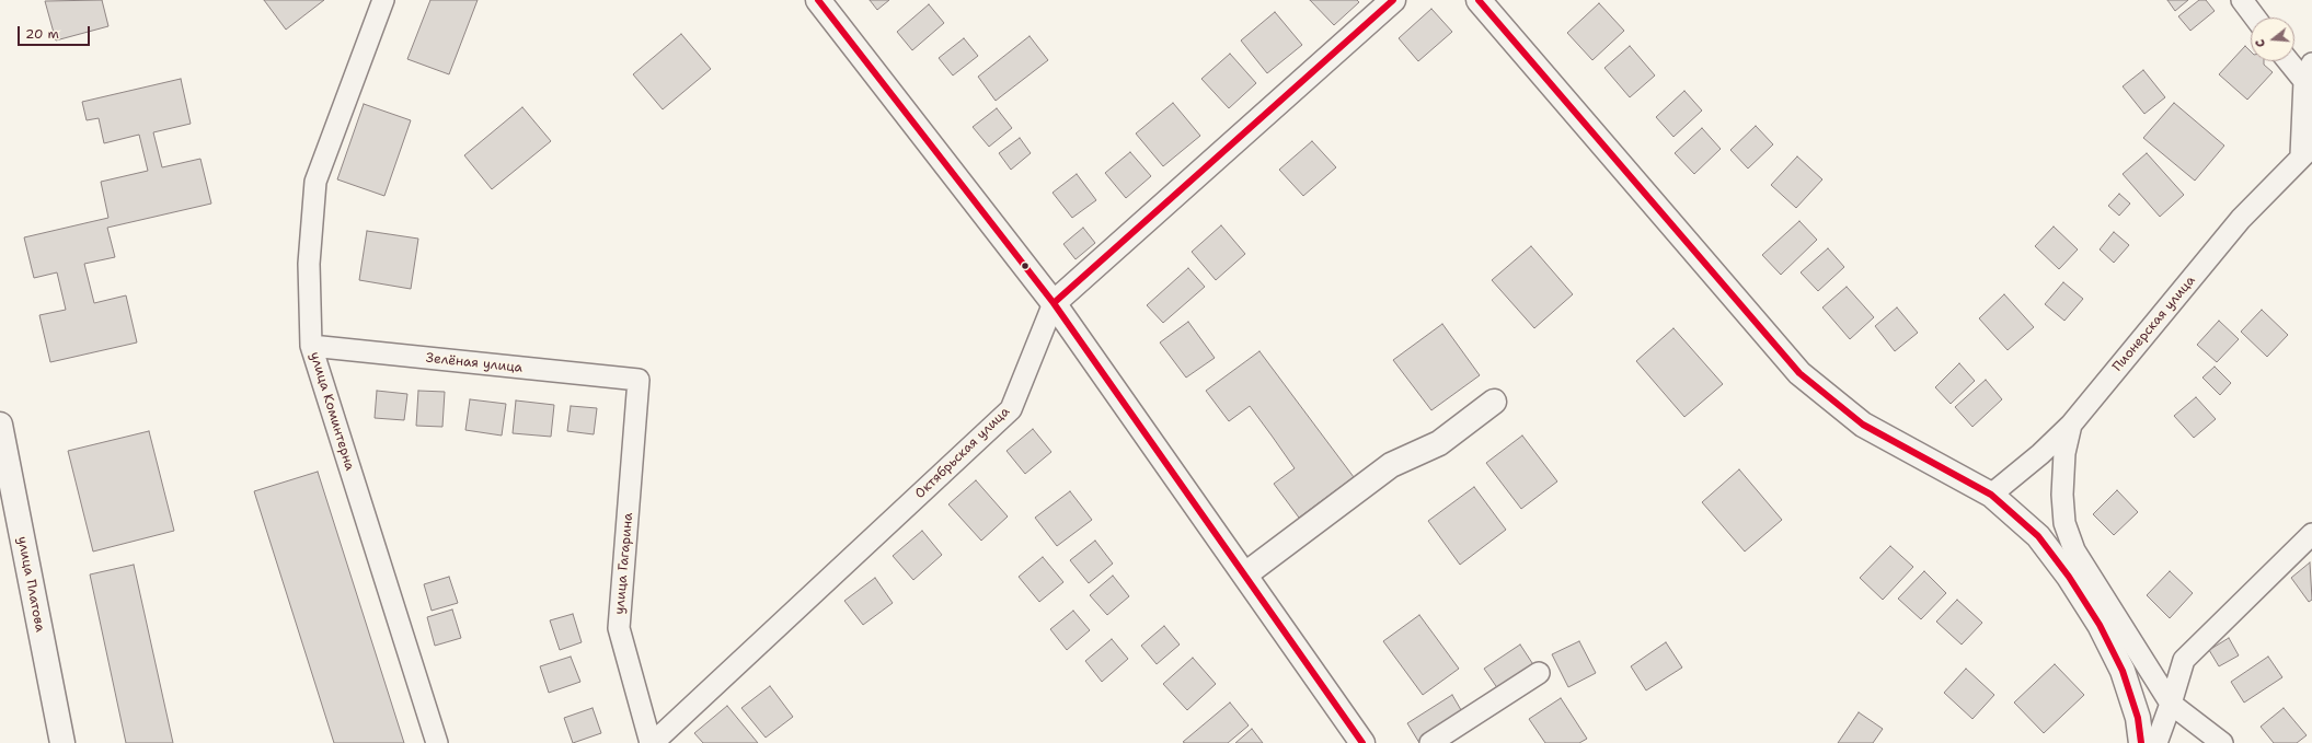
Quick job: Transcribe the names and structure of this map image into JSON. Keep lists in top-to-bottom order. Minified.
{"streets":{"main road":["Октябрьская улица","улица Платова"],"street":["Пионерская улица","Зелёная улица","улица Коминтерна","улица Гагарина"]},"crossings":[["Зелёная улица","улица Коминтерна"],["Зелёная улица","улица Гагарина"],["Октябрьская улица","улица Гагарина"]],"scale_bar":"20 m","north":"left"}
